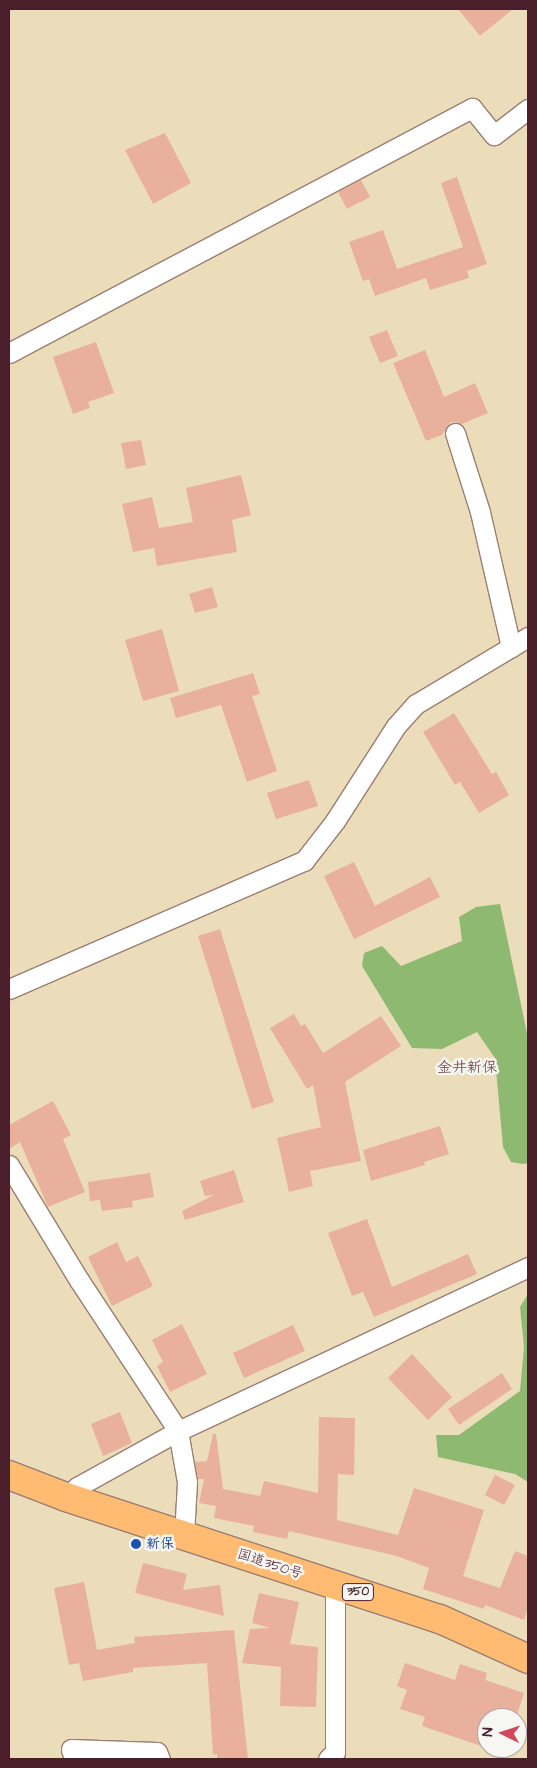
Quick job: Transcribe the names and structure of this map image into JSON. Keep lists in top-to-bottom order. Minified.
{"streets":{"highway":["国道350号","350"]},"districts":["金井新保"],"places":["新保"],"north":"left"}
